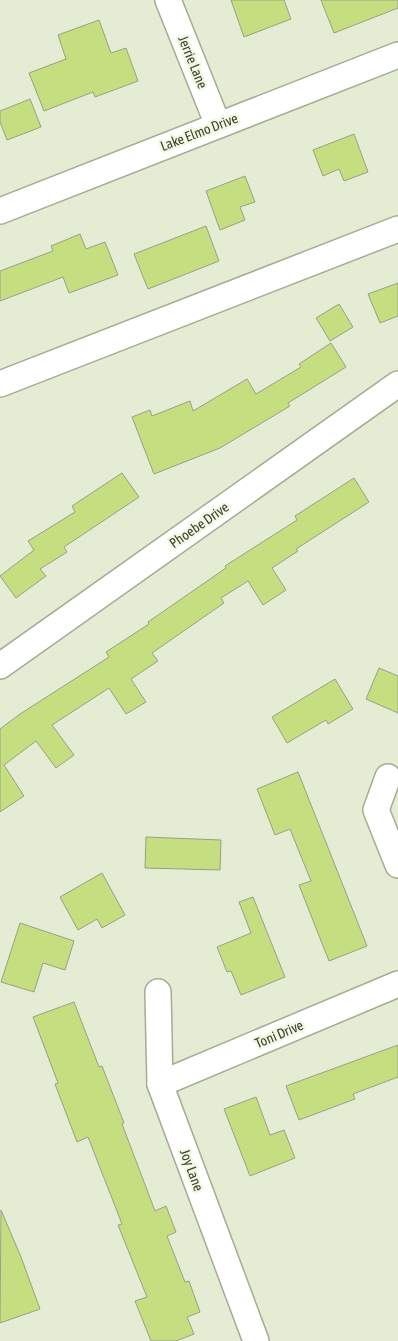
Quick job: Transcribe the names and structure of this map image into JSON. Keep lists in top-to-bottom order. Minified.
{"streets":{"street":["Jerrie Lane","Lake Elmo Drive","Phoebe Drive","Toni Drive","Joy Lane"]},"crossings":[["Jerrie Lane","Lake Elmo Drive"],["Toni Drive","Joy Lane"]]}
